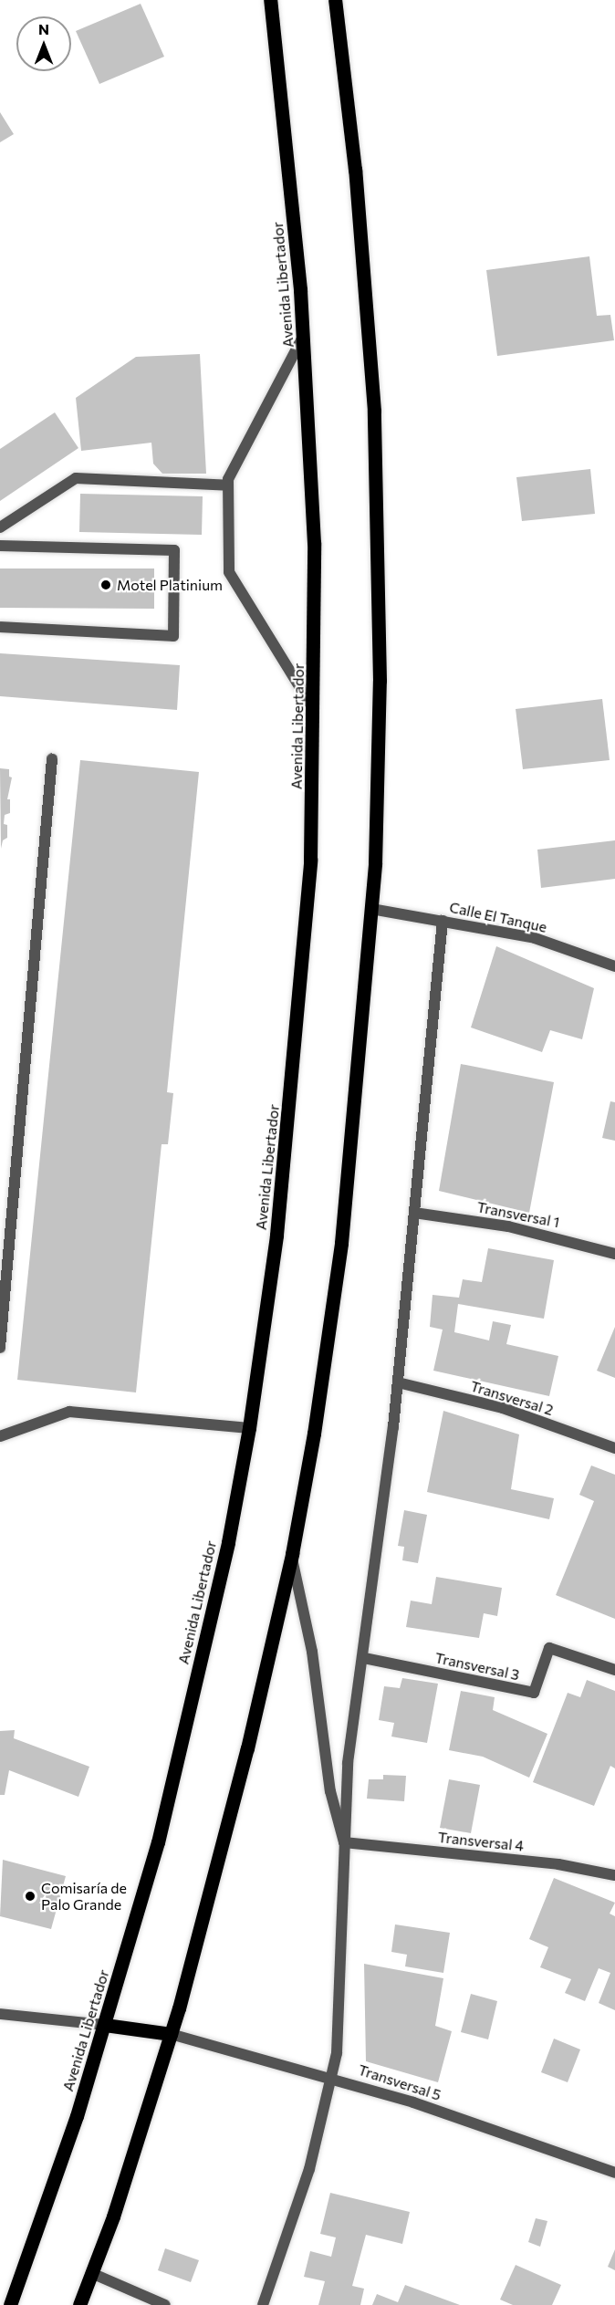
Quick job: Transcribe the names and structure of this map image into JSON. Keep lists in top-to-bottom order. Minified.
{"streets":{"main road":["Avenida Libertador"],"street":["Calle El Tanque","Transversal 1","Transversal 2","Transversal 3","Transversal 4","Transversal 5"]},"places":["Motel Platinium","Comisaría de Palo Grande"],"north":"top"}
